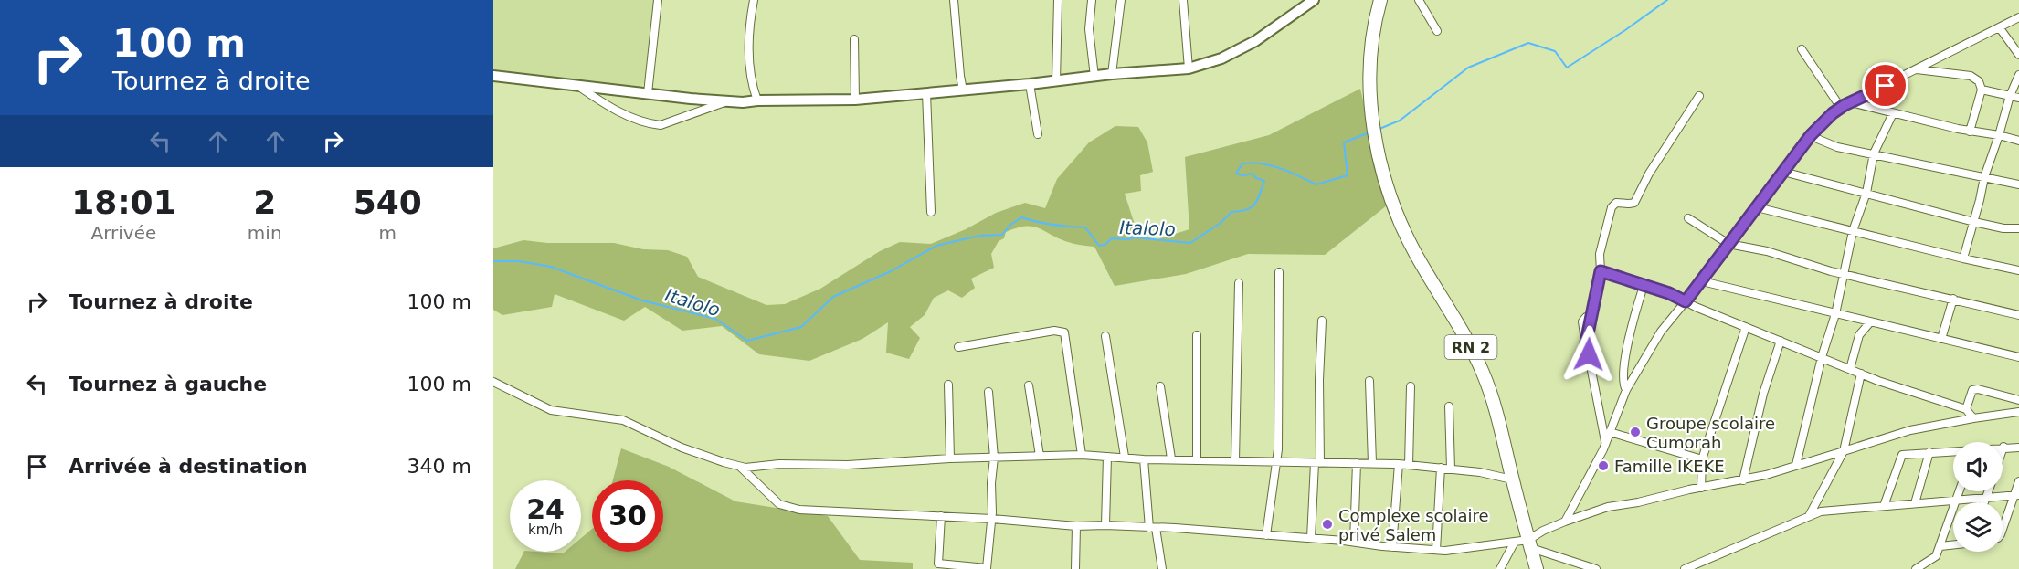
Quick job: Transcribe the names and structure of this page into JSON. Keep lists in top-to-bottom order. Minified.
{"streets":{"highway":["RN 2"]},"water":["Italolo"],"places":["Groupe scolaire Cumorah","Famille IKEKE","Complexe scolaire privé Salem"],"page":{"turn":["100 m","Tournez à droite"],"eta":["18:01","Arrivée","2","min","540","m"],"list":[{"name":"Tournez à droite","value":"100 m"},{"name":"Tournez à gauche","value":"100 m"},{"name":"Arrivée à destination","value":"340 m"}],"speed":"24 km/h","limit":"30"}}
